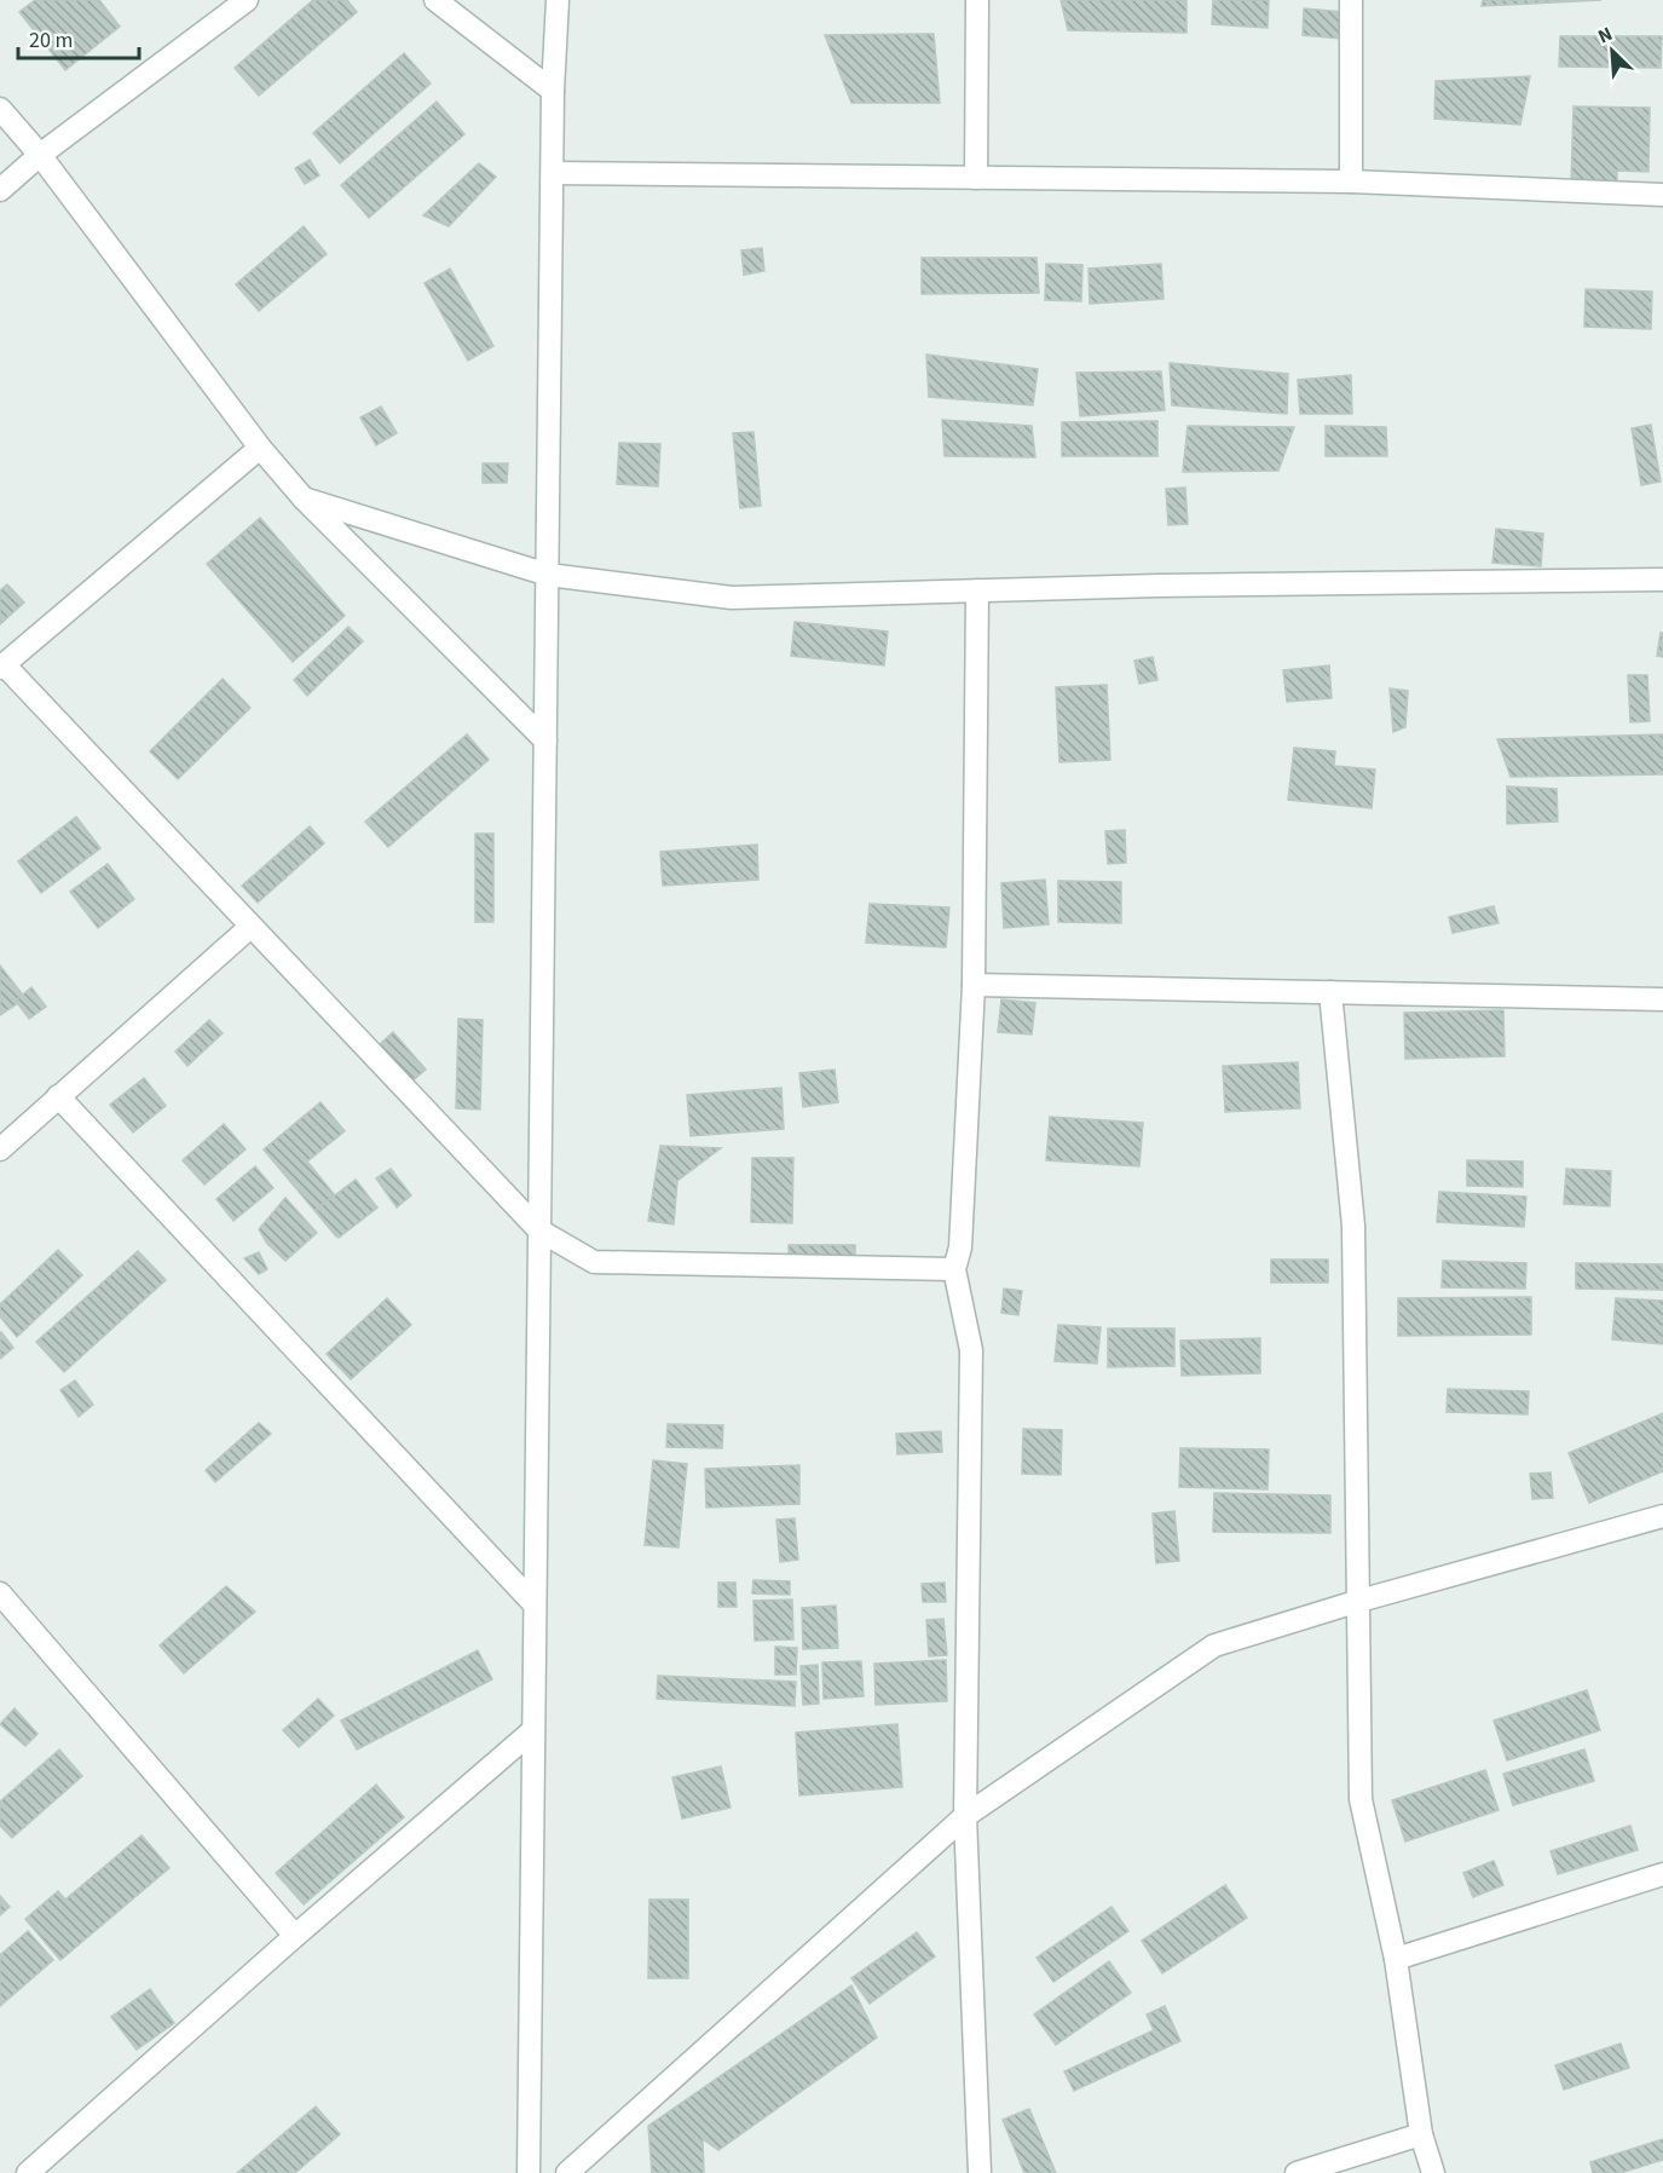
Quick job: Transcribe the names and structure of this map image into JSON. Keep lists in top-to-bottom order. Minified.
{"scale_bar":"20 m","north":"top left"}
